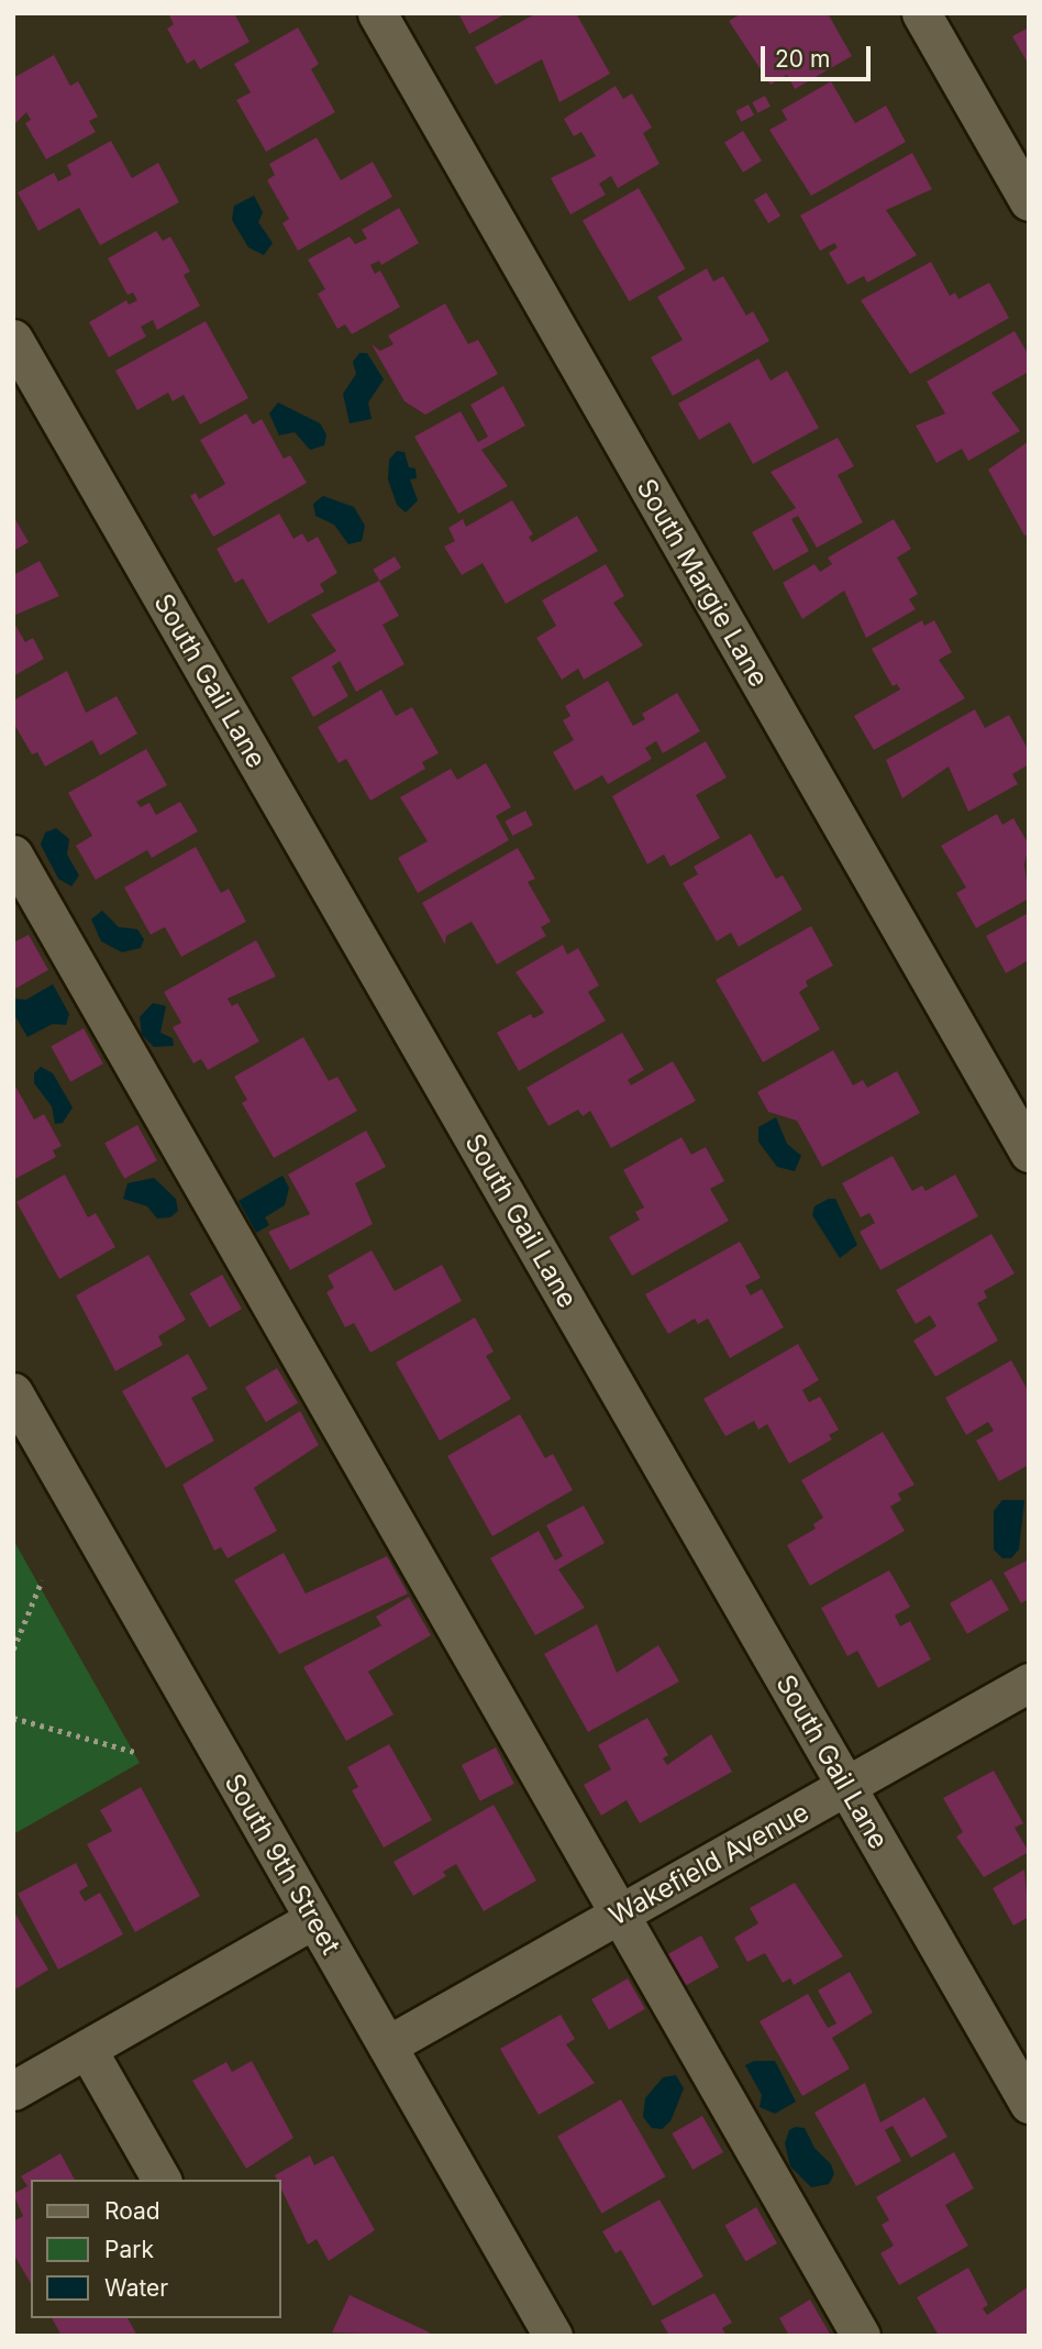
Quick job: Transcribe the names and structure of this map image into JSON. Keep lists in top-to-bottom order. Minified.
{"streets":{"street":["South Margie Lane","South Gail Lane","South 9th Street","Wakefield Avenue"]},"crossings":[["South Gail Lane","Wakefield Avenue"],["South 9th Street","Wakefield Avenue"]],"legend":["Road","Park","Water"],"scale_bar":"20 m"}
